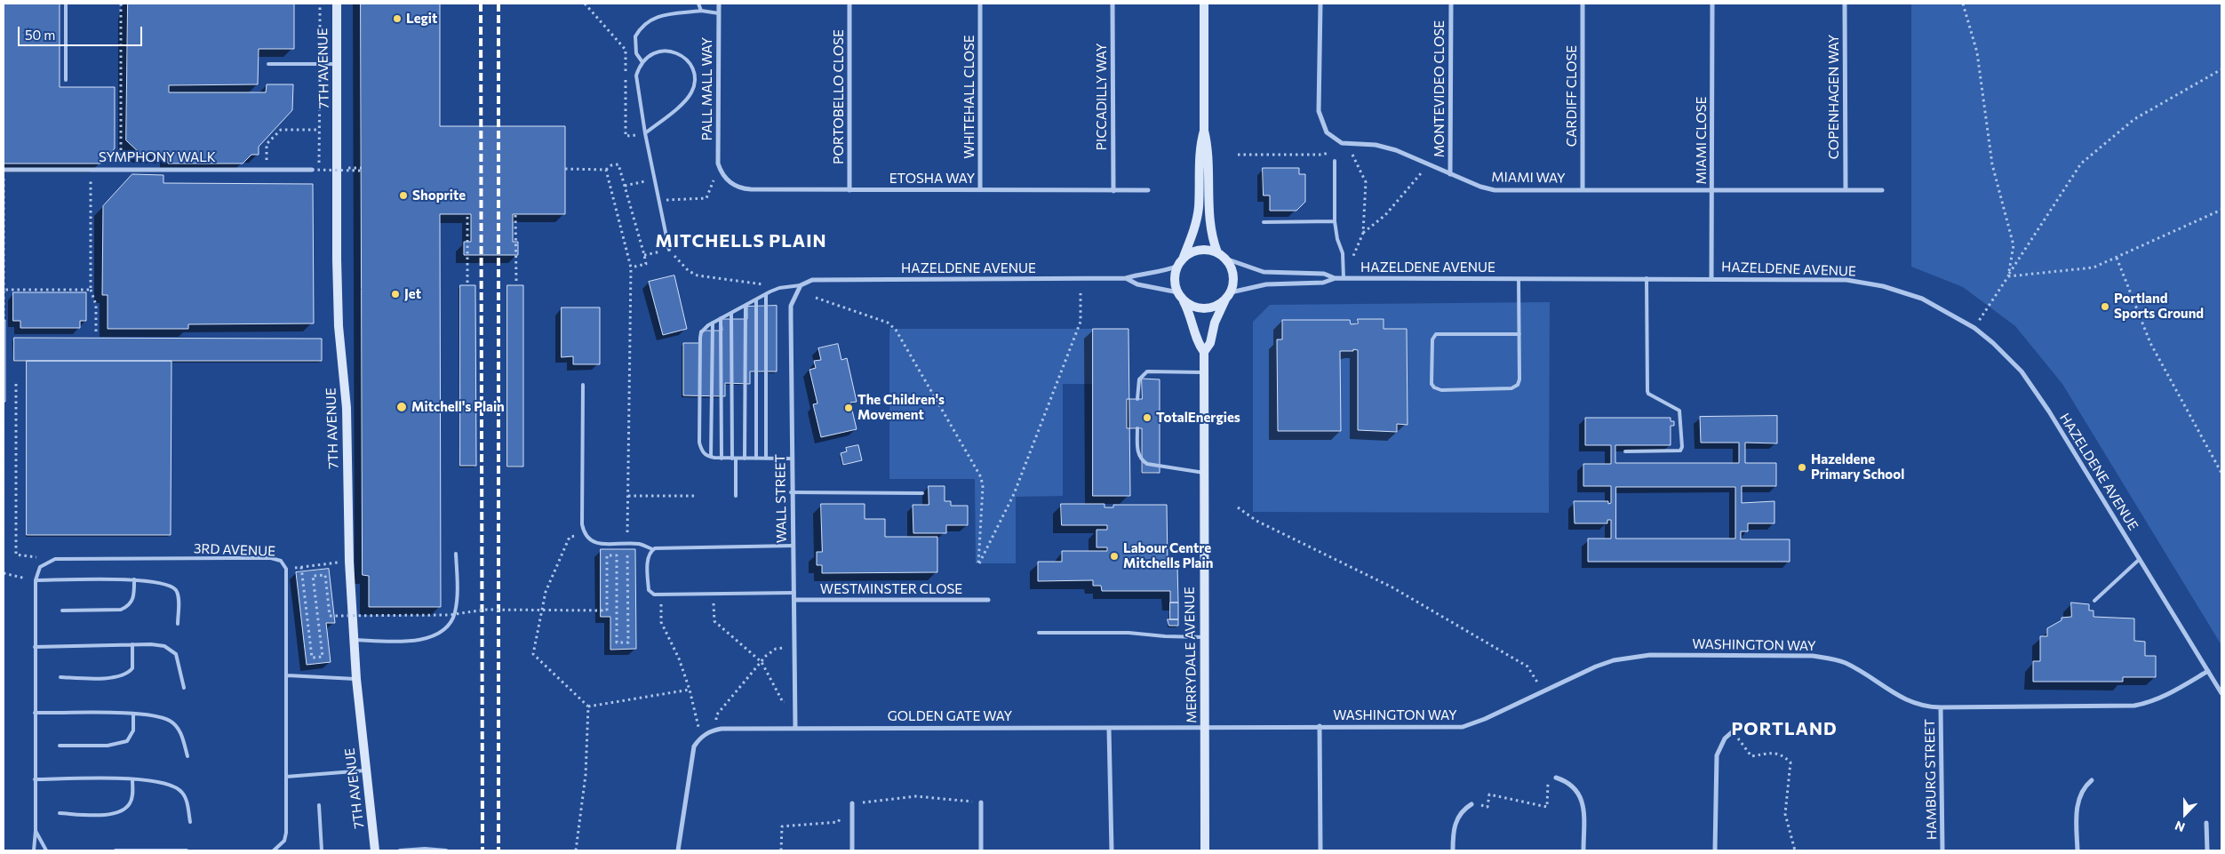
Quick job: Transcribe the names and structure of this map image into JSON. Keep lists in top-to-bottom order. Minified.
{"streets":{"street":["7TH AVENUE","PALL MALL WAY","MONTEVIDEO CLOSE","CARDIFF CLOSE","PORTOBELLO CLOSE","WHITEHALL CLOSE","PICCADILLY WAY","COPENHAGEN WAY","MIAMI CLOSE","SYMPHONY WALK","MIAMI WAY","ETOSHA WAY","HAZELDENE AVENUE","WALL STREET","WESTMINSTER CLOSE","WASHINGTON WAY","MERRYDALE AVENUE","GOLDEN GATE WAY","HAMBURG STREET"],"lane":["3RD AVENUE"]},"crossings":[["PALL MALL WAY","ETOSHA WAY"],["MONTEVIDEO CLOSE","MIAMI WAY"],["CARDIFF CLOSE","MIAMI WAY"],["PORTOBELLO CLOSE","ETOSHA WAY"],["WHITEHALL CLOSE","ETOSHA WAY"],["PICCADILLY WAY","ETOSHA WAY"],["COPENHAGEN WAY","MIAMI WAY"],["MIAMI CLOSE","MIAMI WAY"],["MIAMI CLOSE","HAZELDENE AVENUE"],["HAZELDENE AVENUE","WALL STREET"],["HAZELDENE AVENUE","WASHINGTON WAY"],["HAZELDENE AVENUE","MERRYDALE AVENUE"],["WALL STREET","WESTMINSTER CLOSE"],["WALL STREET","GOLDEN GATE WAY"],["WASHINGTON WAY","GOLDEN GATE WAY"],["WASHINGTON WAY","HAMBURG STREET"],["MERRYDALE AVENUE","GOLDEN GATE WAY"]],"districts":["MITCHELLS PLAIN","PORTLAND"],"places":["Legit","Shoprite","Jet","Portland Sports Ground","Mitchell's Plain","The Children's Movement","TotalEnergies","Hazeldene Primary School","Labour Centre Mitchells Plain"],"scale_bar":"50 m","north":"bottom"}
